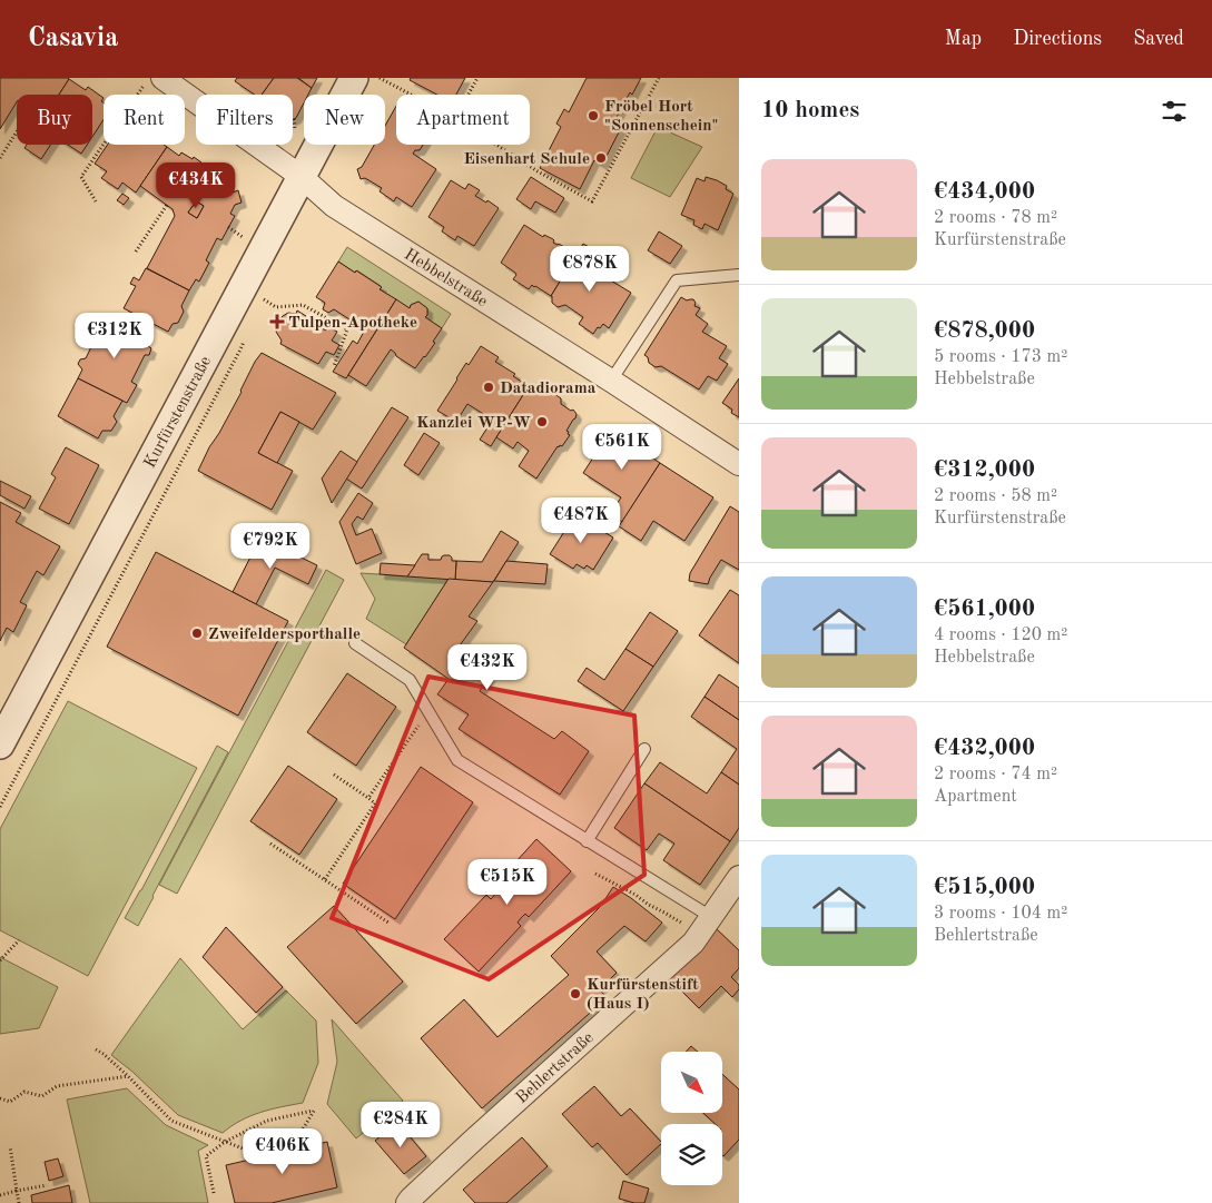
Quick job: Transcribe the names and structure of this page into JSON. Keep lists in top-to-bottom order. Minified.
{"streets":{"street":["Hebbelstraße","Kurfürstenstraße","Behlertstraße"]},"crossings":[["Hebbelstraße","Kurfürstenstraße"]],"places":{"other":["Fröbel Hort \"Sonnenschein\"","Eisenhart Schule","Datadiorama","Kanzlei WP-W","Zweifeldersporthalle","Kurfürstenstift (Haus I)"],"health":["Tulpen-Apotheke"]},"north":"bottom right","page":{"header":"Casavia","nav":["Map","Directions","Saved"],"heading":"10 homes","chip":["Buy","Rent","Filters","New","Apartment"],"list":[{"name":"€434,000","note":"2 rooms · 78 m² · Kurfürstenstraße"},{"name":"€878,000","note":"5 rooms · 173 m² · Hebbelstraße"},{"name":"€312,000","note":"2 rooms · 58 m² · Kurfürstenstraße"},{"name":"€561,000","note":"4 rooms · 120 m² · Hebbelstraße"},{"name":"€432,000","note":"2 rooms · 74 m² · Apartment"},{"name":"€515,000","note":"3 rooms · 104 m² · Behlertstraße"}],"price":["€434K","€878K","€312K","€561K","€487K","€792K","€432K","€515K","€284K","€406K"]}}
